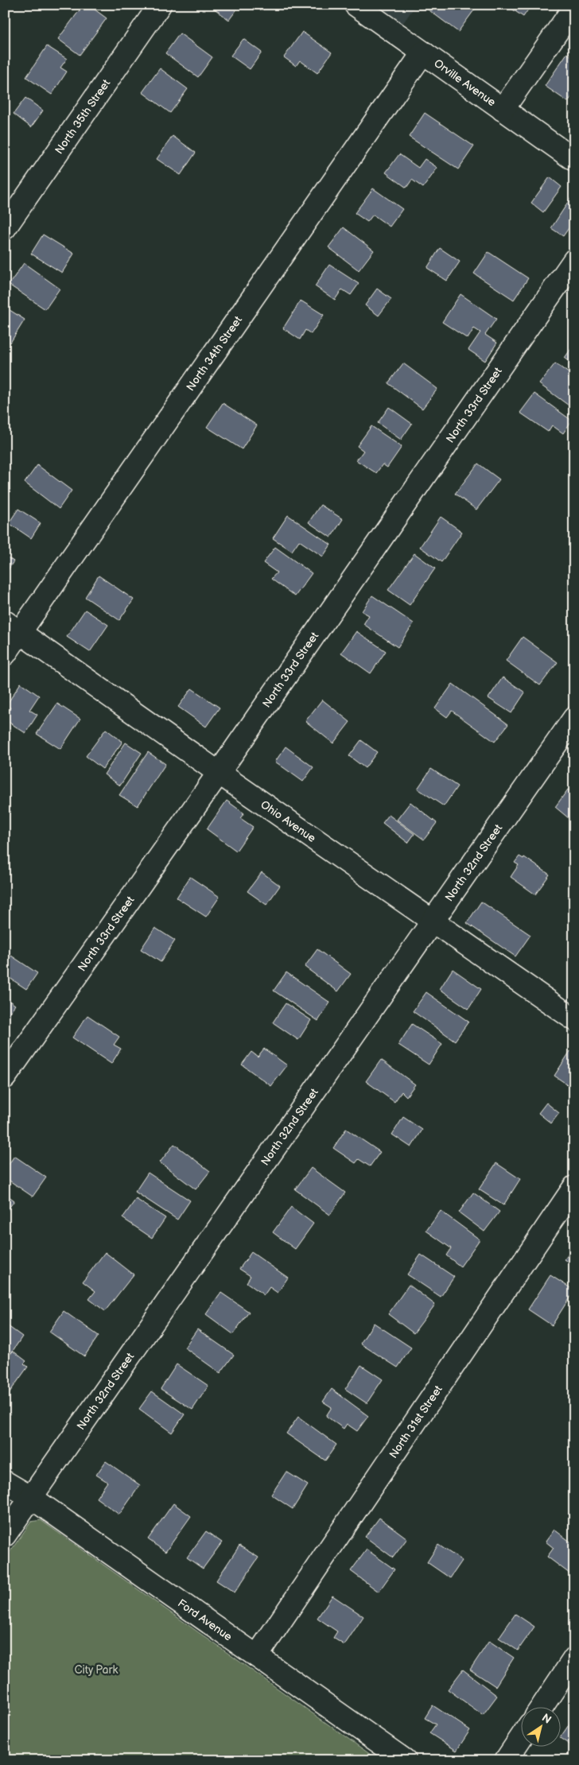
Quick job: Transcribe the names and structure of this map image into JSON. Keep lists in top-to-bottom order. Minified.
{"streets":{"street":["Orville Avenue","North 35th Street","North 34th Street","North 33rd Street","Ohio Avenue","North 32nd Street","North 31st Street","Ford Avenue"]},"crossings":[["Orville Avenue","North 34th Street"],["North 34th Street","Ohio Avenue"],["North 33rd Street","Ohio Avenue"],["Ohio Avenue","North 32nd Street"],["North 32nd Street","Ford Avenue"],["North 31st Street","Ford Avenue"]],"parks":["City Park"],"north":"top right"}
